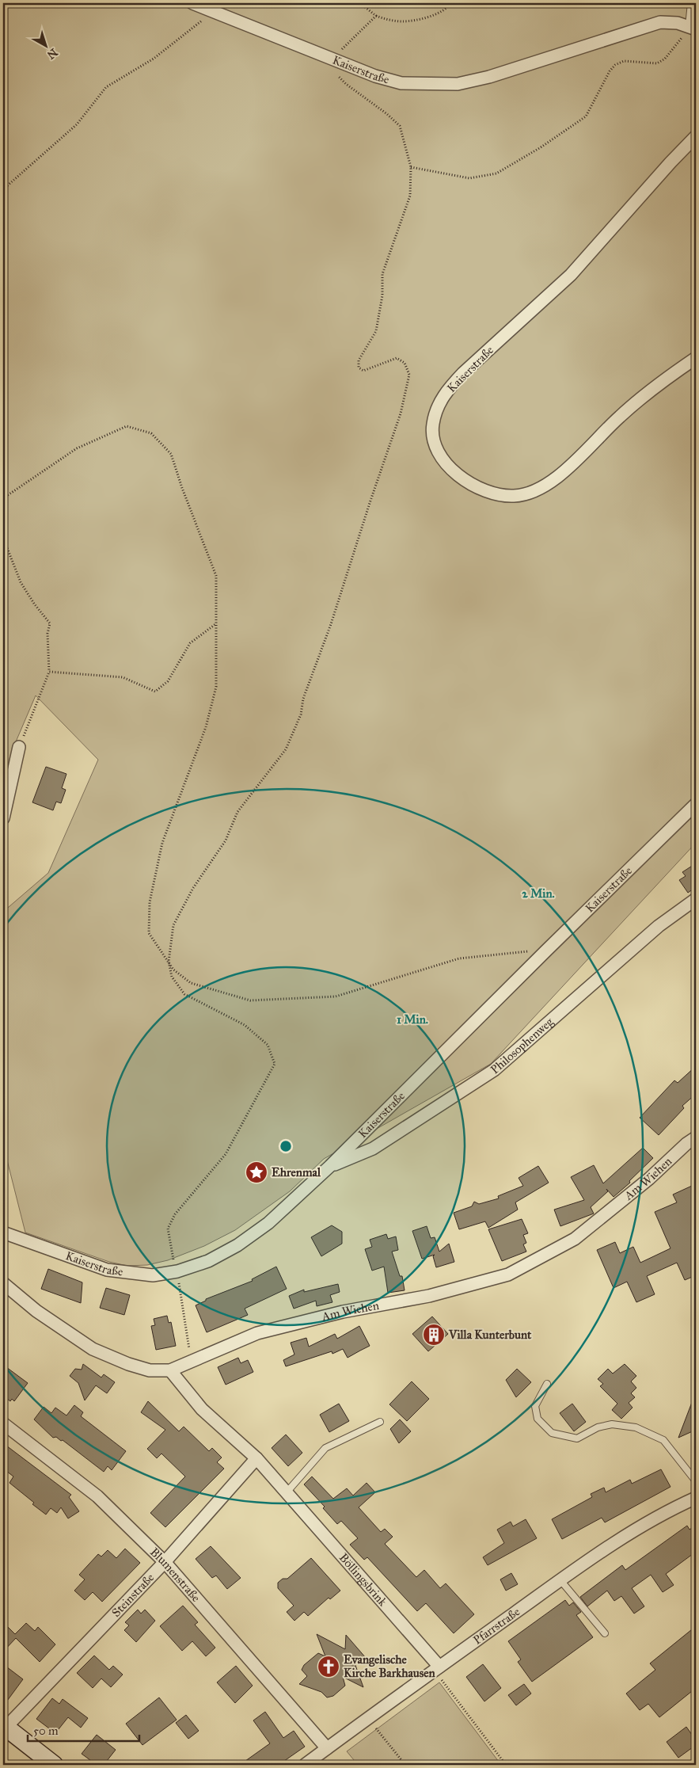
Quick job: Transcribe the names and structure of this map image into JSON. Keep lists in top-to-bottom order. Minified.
{"streets":{"street":["Kaiserstraße","Philosophenweg","Am Wiehen","Blumenstraße","Böllingsbrink","Steinstraße","Pfarrstraße"]},"crossings":[["Kaiserstraße","Philosophenweg"],["Am Wiehen","Böllingsbrink"],["Blumenstraße","Steinstraße"],["Blumenstraße","Pfarrstraße"],["Böllingsbrink","Steinstraße"],["Böllingsbrink","Pfarrstraße"]],"places":{"place":["Ehrenmal"],"building":["Villa Kunterbunt"],"church":["Evangelische Kirche Barkhausen"]},"scale_bar":"50 m","north":"bottom right","rings":["2 Min.","1 Min."]}
